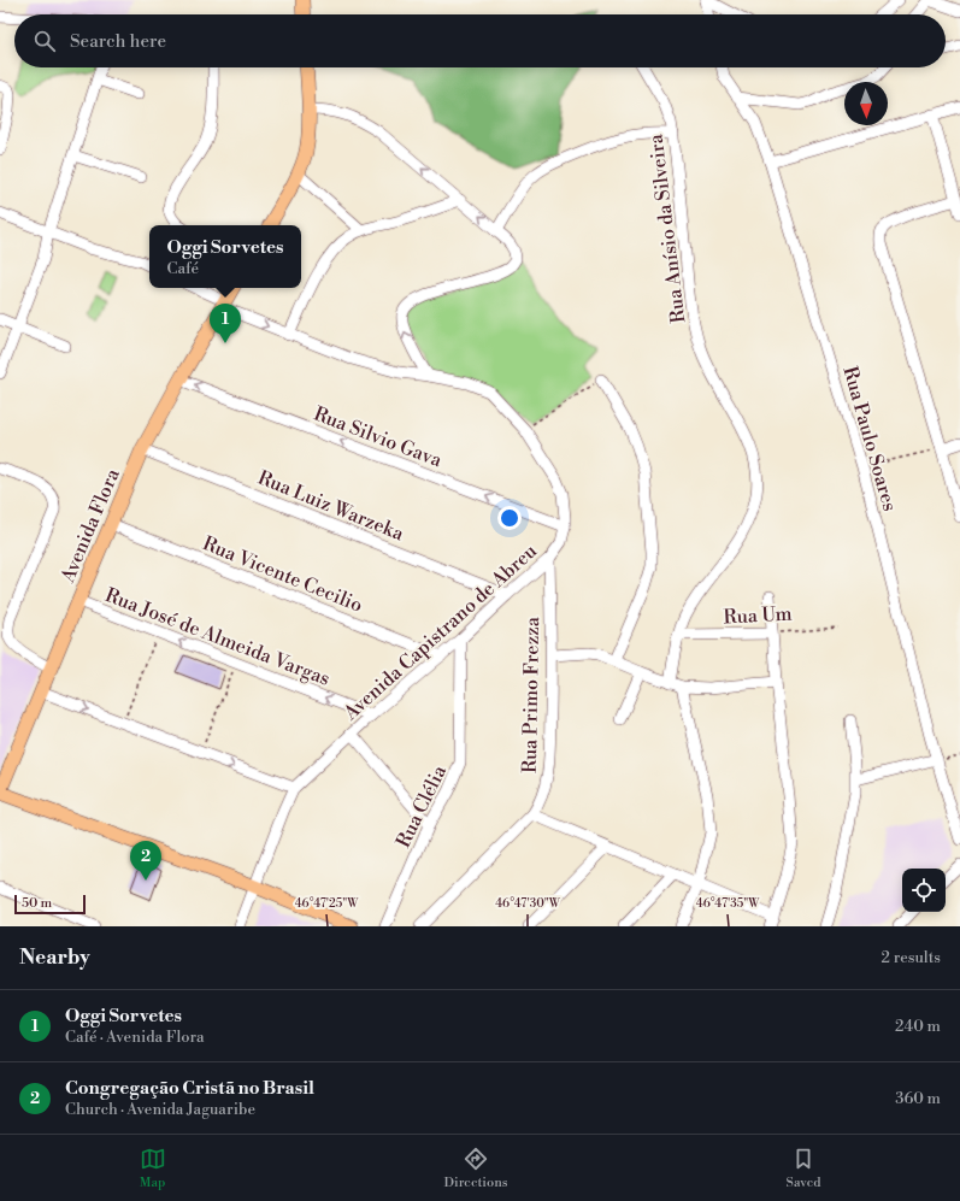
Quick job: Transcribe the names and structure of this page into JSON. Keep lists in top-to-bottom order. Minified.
{"streets":{"main road":["Avenida Flora"],"street":["Rua Anísio da Silveira","Rua Silvio Gava","Rua Paulo Soares","Rua Luiz Warzeka","Rua Vicente Cecilio","Rua Um","Avenida Capistrano de Abreu","Rua José de Almeida Vargas","Rua Primo Frezza","Rua Clélia"]},"crossings":[["Rua Anísio da Silveira","Rua Um"],["Rua Silvio Gava","Avenida Flora"],["Rua Silvio Gava","Avenida Capistrano de Abreu"],["Rua Luiz Warzeka","Avenida Flora"],["Rua Luiz Warzeka","Avenida Capistrano de Abreu"],["Avenida Flora","Rua Vicente Cecilio"],["Avenida Flora","Avenida Capistrano de Abreu"],["Avenida Flora","Rua José de Almeida Vargas"],["Rua Vicente Cecilio","Avenida Capistrano de Abreu"],["Avenida Capistrano de Abreu","Rua José de Almeida Vargas"],["Avenida Capistrano de Abreu","Rua Primo Frezza"],["Avenida Capistrano de Abreu","Rua Clélia"]],"one_way":["Rua Silvio Gava"],"scale_bar":"50 m","north":"bottom","page":{"search":"Search here","popup":["Oggi Sorvetes","Café"],"pins":["1","2"],"scale":"50 m","heading":["Nearby","2 results"],"list":[{"mark":"1","name":"Oggi Sorvetes","note":"Café · Avenida Flora","value":"240 m"},{"mark":"2","name":"Congregação Cristã no Brasil","note":"Church · Avenida Jaguaribe","value":"360 m"}],"nav":["Map","Directions","Saved"]},"coordinates":["46°47'25\"W","46°47'30\"W","46°47'35\"W"]}
